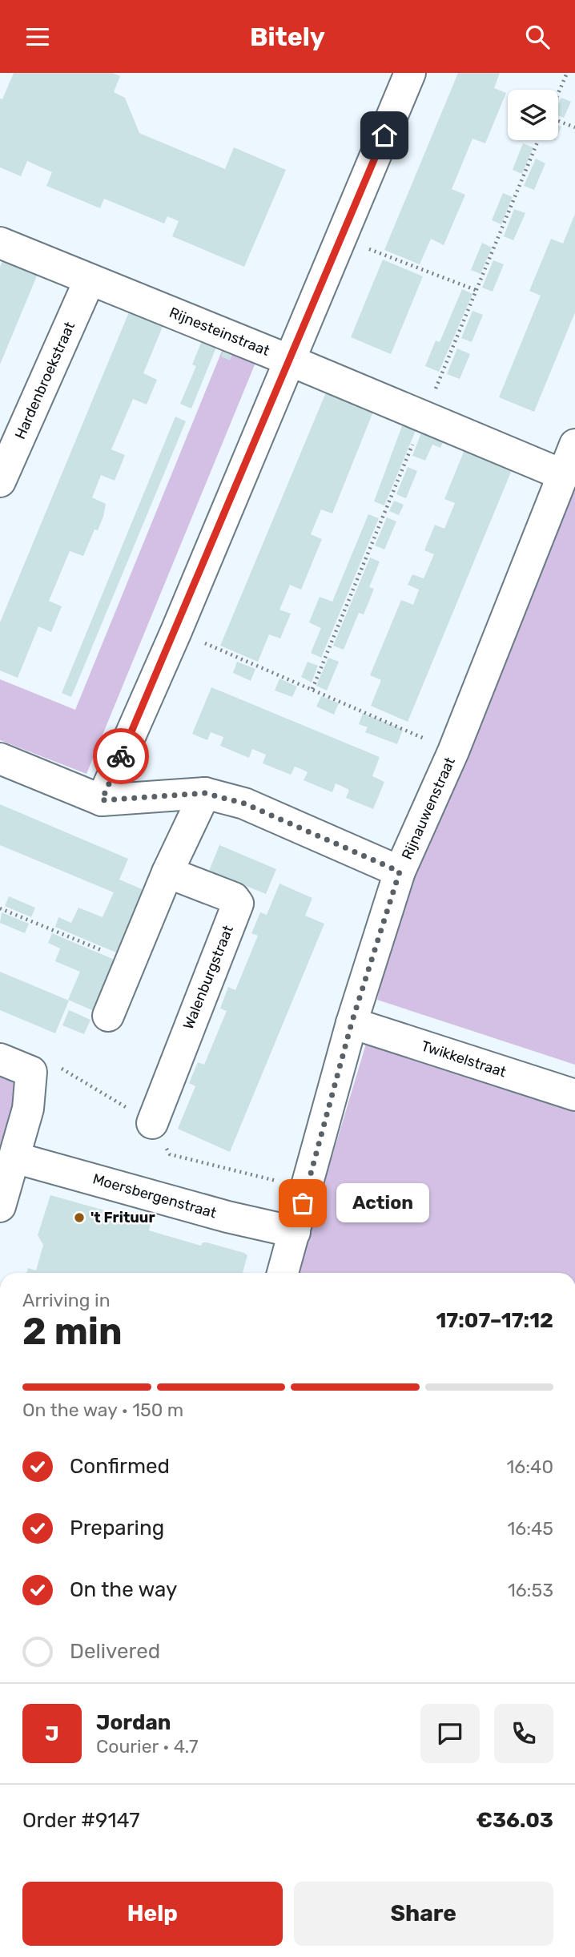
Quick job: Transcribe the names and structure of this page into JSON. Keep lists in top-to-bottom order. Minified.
{"streets":{"street":["Rijnesteinstraat","Hardenbroekstraat","Rijnauwenstraat","Walenburgstraat","Twikkelstraat","Moersbergenstraat"]},"crossings":[["Rijnesteinstraat","Hardenbroekstraat"],["Rijnesteinstraat","Rijnauwenstraat"],["Rijnauwenstraat","Twikkelstraat"],["Rijnauwenstraat","Moersbergenstraat"]],"places":["Action","'t Frituur"],"page":{"header":"Bitely","bubble":"Action","heading":["2 min","Arriving in","17:07–17:12"],"panel":["Jordan","Courier · 4.7","Order #9147","€36.03"],"bar":"On the way · 150 m","list":[["Confirmed","16:40"],["Preparing","16:45"],["On the way","16:53"],"Delivered"],"round":"J","buttons":["Help","Share"]}}
